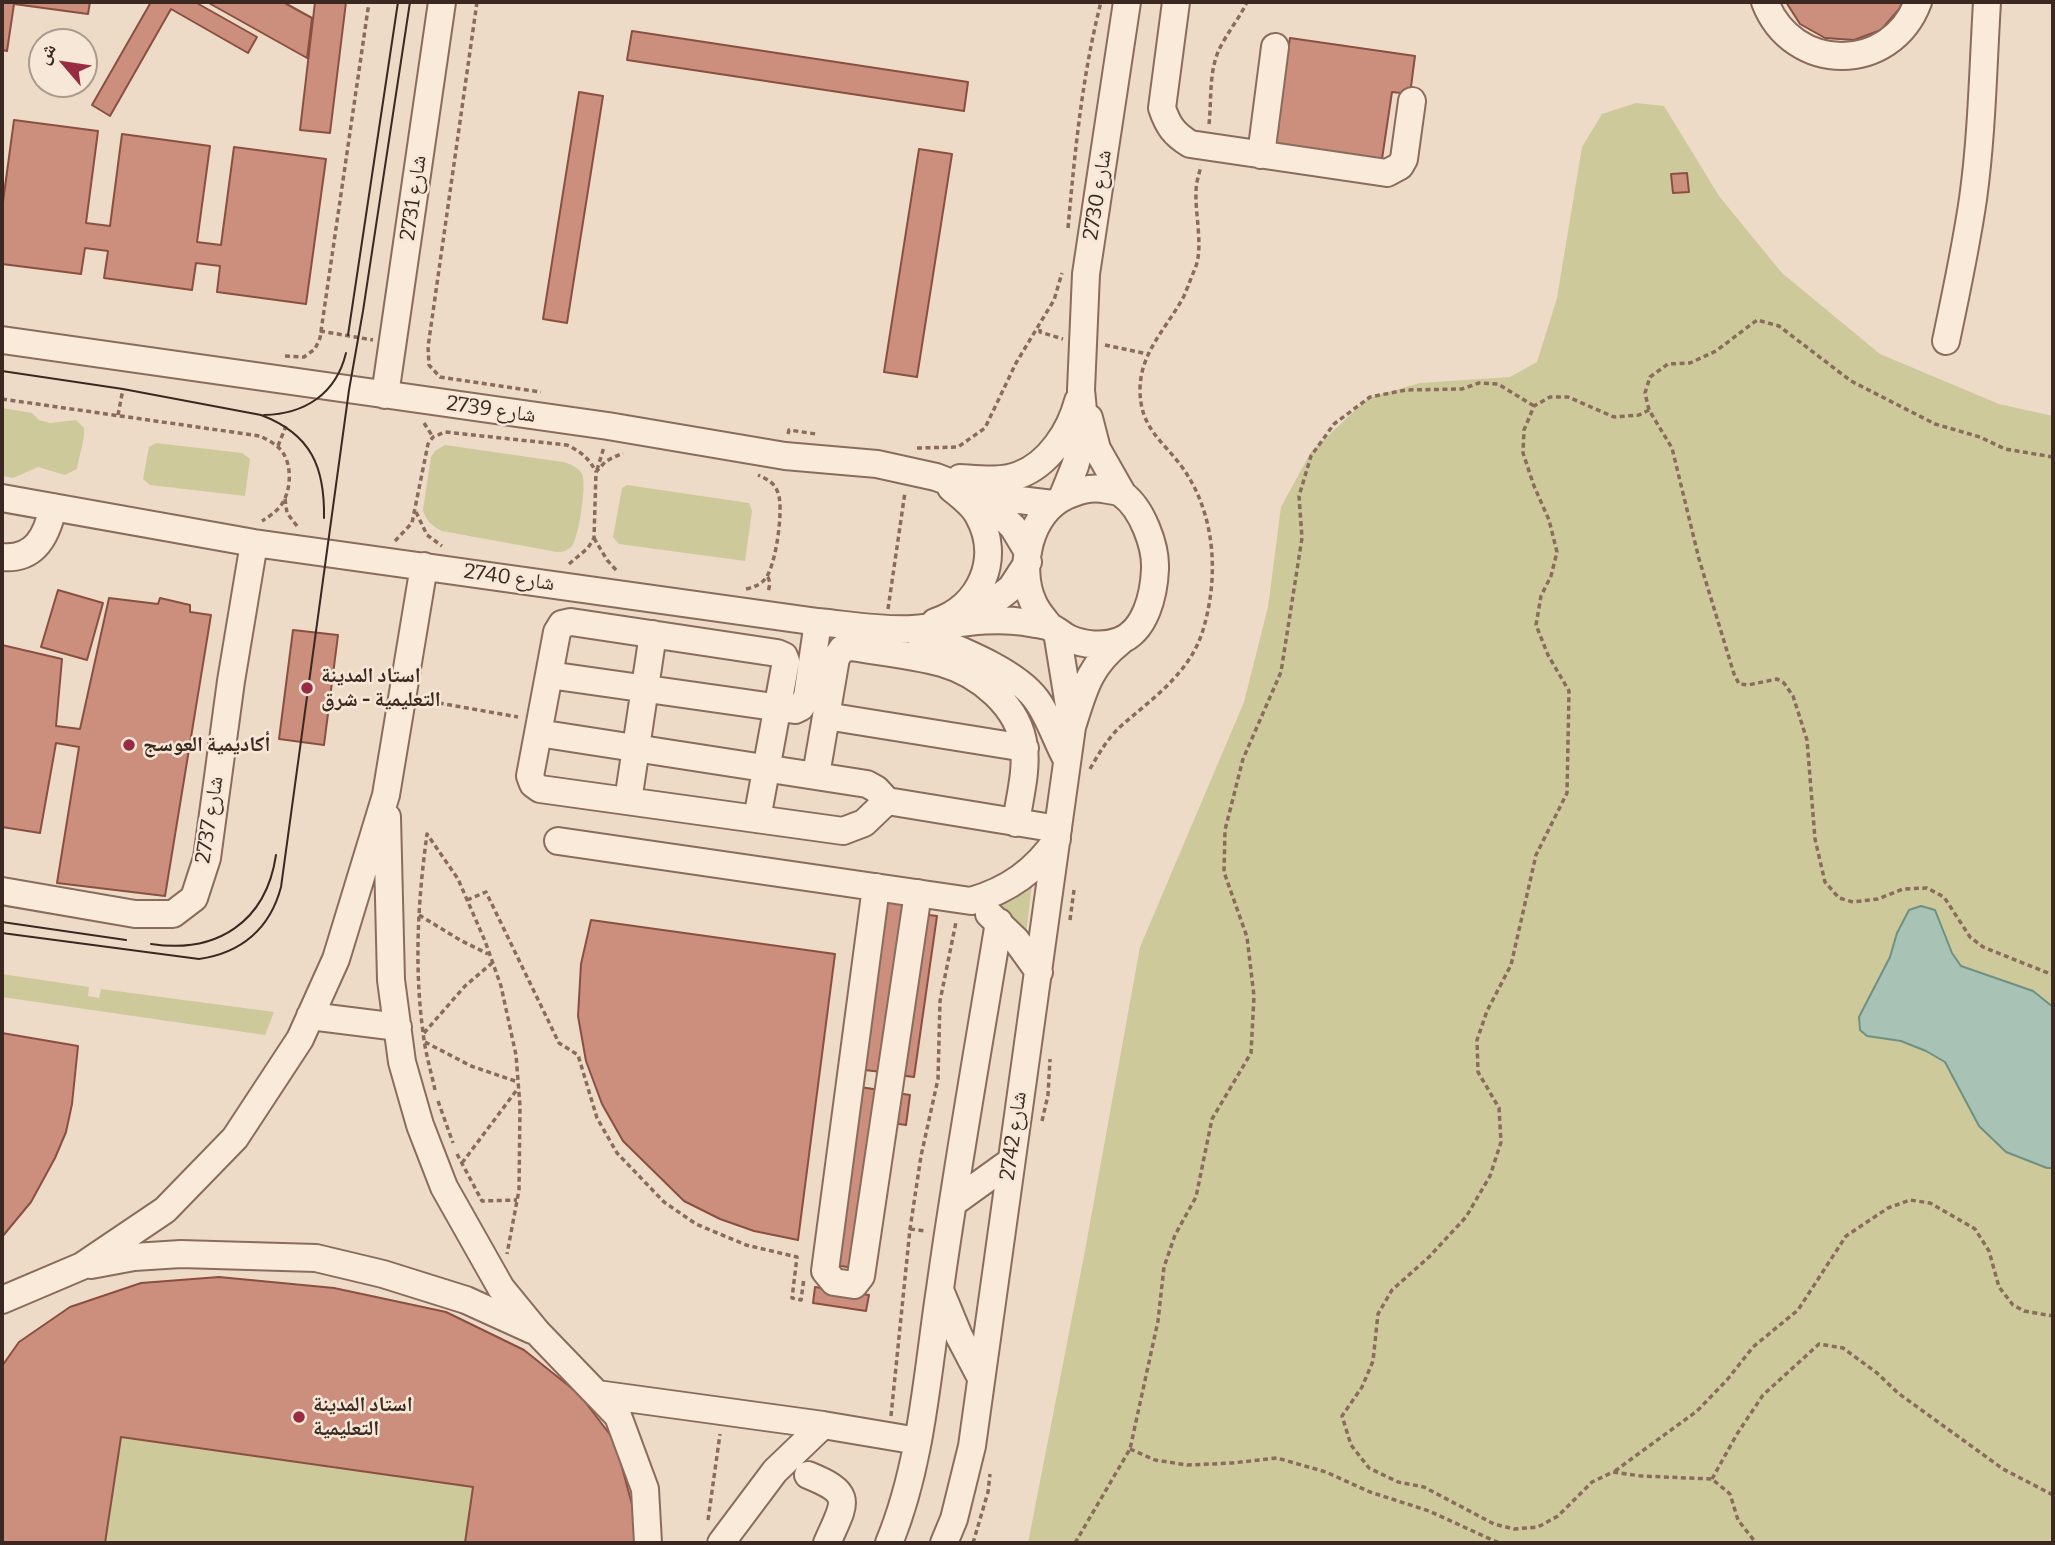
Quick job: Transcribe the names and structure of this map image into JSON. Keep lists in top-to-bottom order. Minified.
{"streets":{"street":["شارع 2730","شارع 2731","شارع 2739","شارع 2740","شارع 2737","شارع 2742"]},"crossings":[["شارع 2730","شارع 2739"],["شارع 2730","شارع 2740"],["شارع 2730","شارع 2742"],["شارع 2731","شارع 2739"],["شارع 2739","شارع 2740"],["شارع 2739","شارع 2742"],["شارع 2740","شارع 2737"],["شارع 2740","شارع 2742"]],"places":["استاد المدينة التعليمية - شرق","أكاديمية العوسج","استاد المدينة التعليمية"],"north":"top left"}
